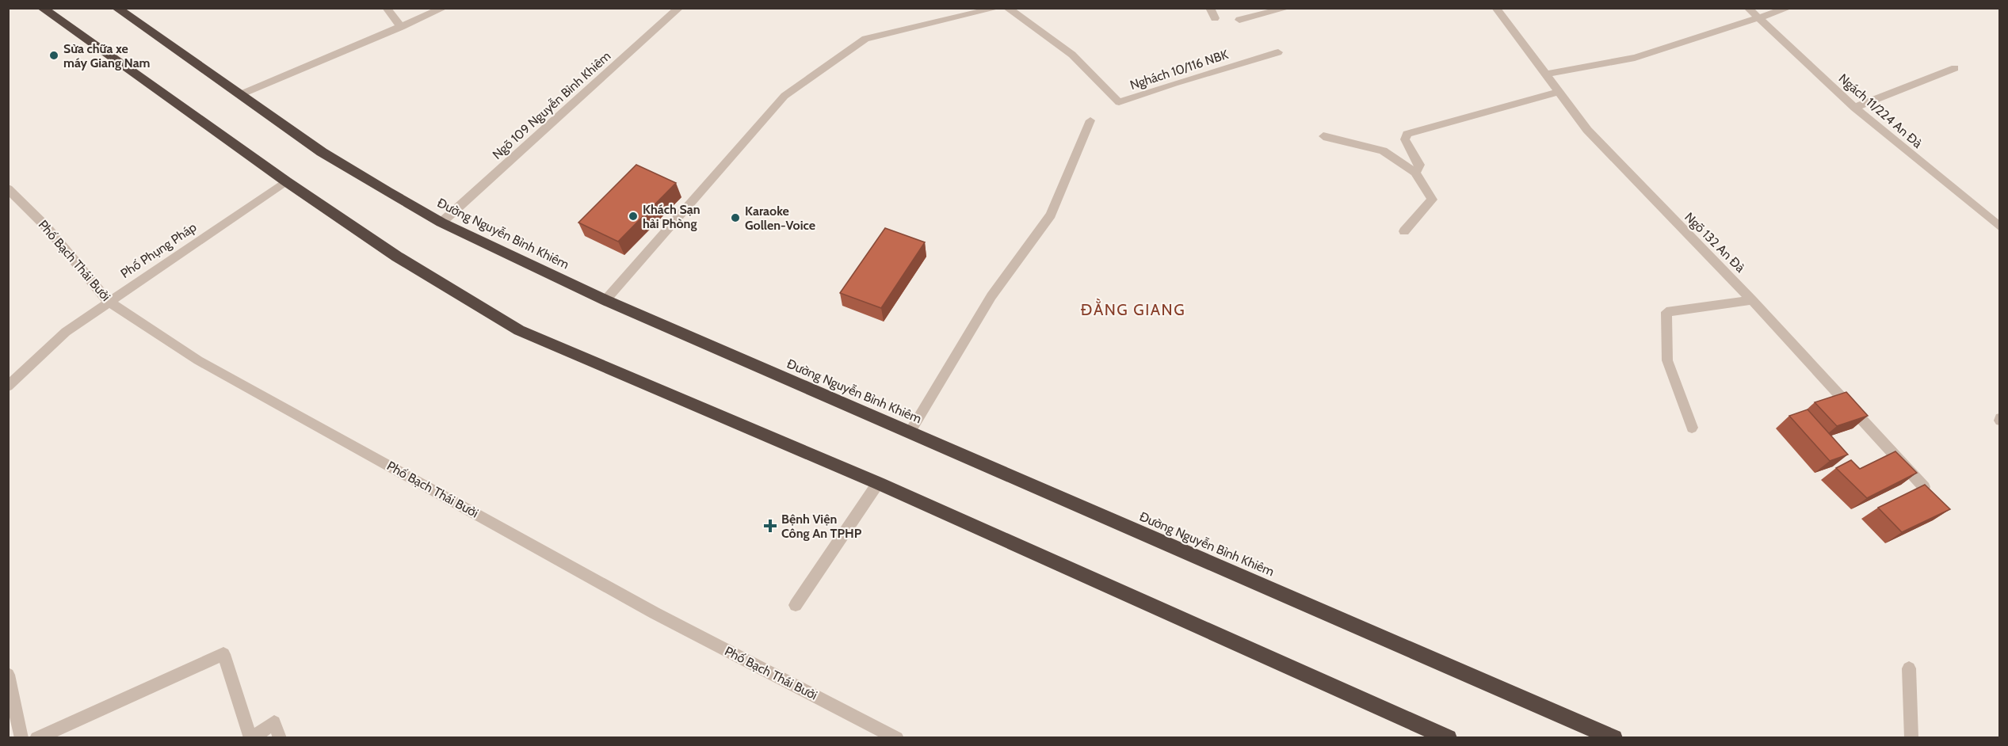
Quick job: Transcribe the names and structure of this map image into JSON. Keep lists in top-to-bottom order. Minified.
{"streets":{"highway":["Đường Nguyễn Bỉnh Khiêm"],"street":["Nghách 10/116 NBK","Ngõ 109 Nguyễn Bỉnh Khiêm","Ngách 11/224 An Đà","Ngõ 132 An Đà","Phố Phụng Pháp","Phố Bạch Thái Bưởi"]},"crossings":[["Ngõ 109 Nguyễn Bỉnh Khiêm","Đường Nguyễn Bỉnh Khiêm"],["Phố Phụng Pháp","Phố Bạch Thái Bưởi"]],"districts":["ĐẰNG GIANG"],"places":{"other":["Sửa chữa xe máy Giang Nam","Khách Sạn hải Phòng","Karaoke Gollen-Voice"],"health":["Bệnh Viện Công An TPHP"]}}
